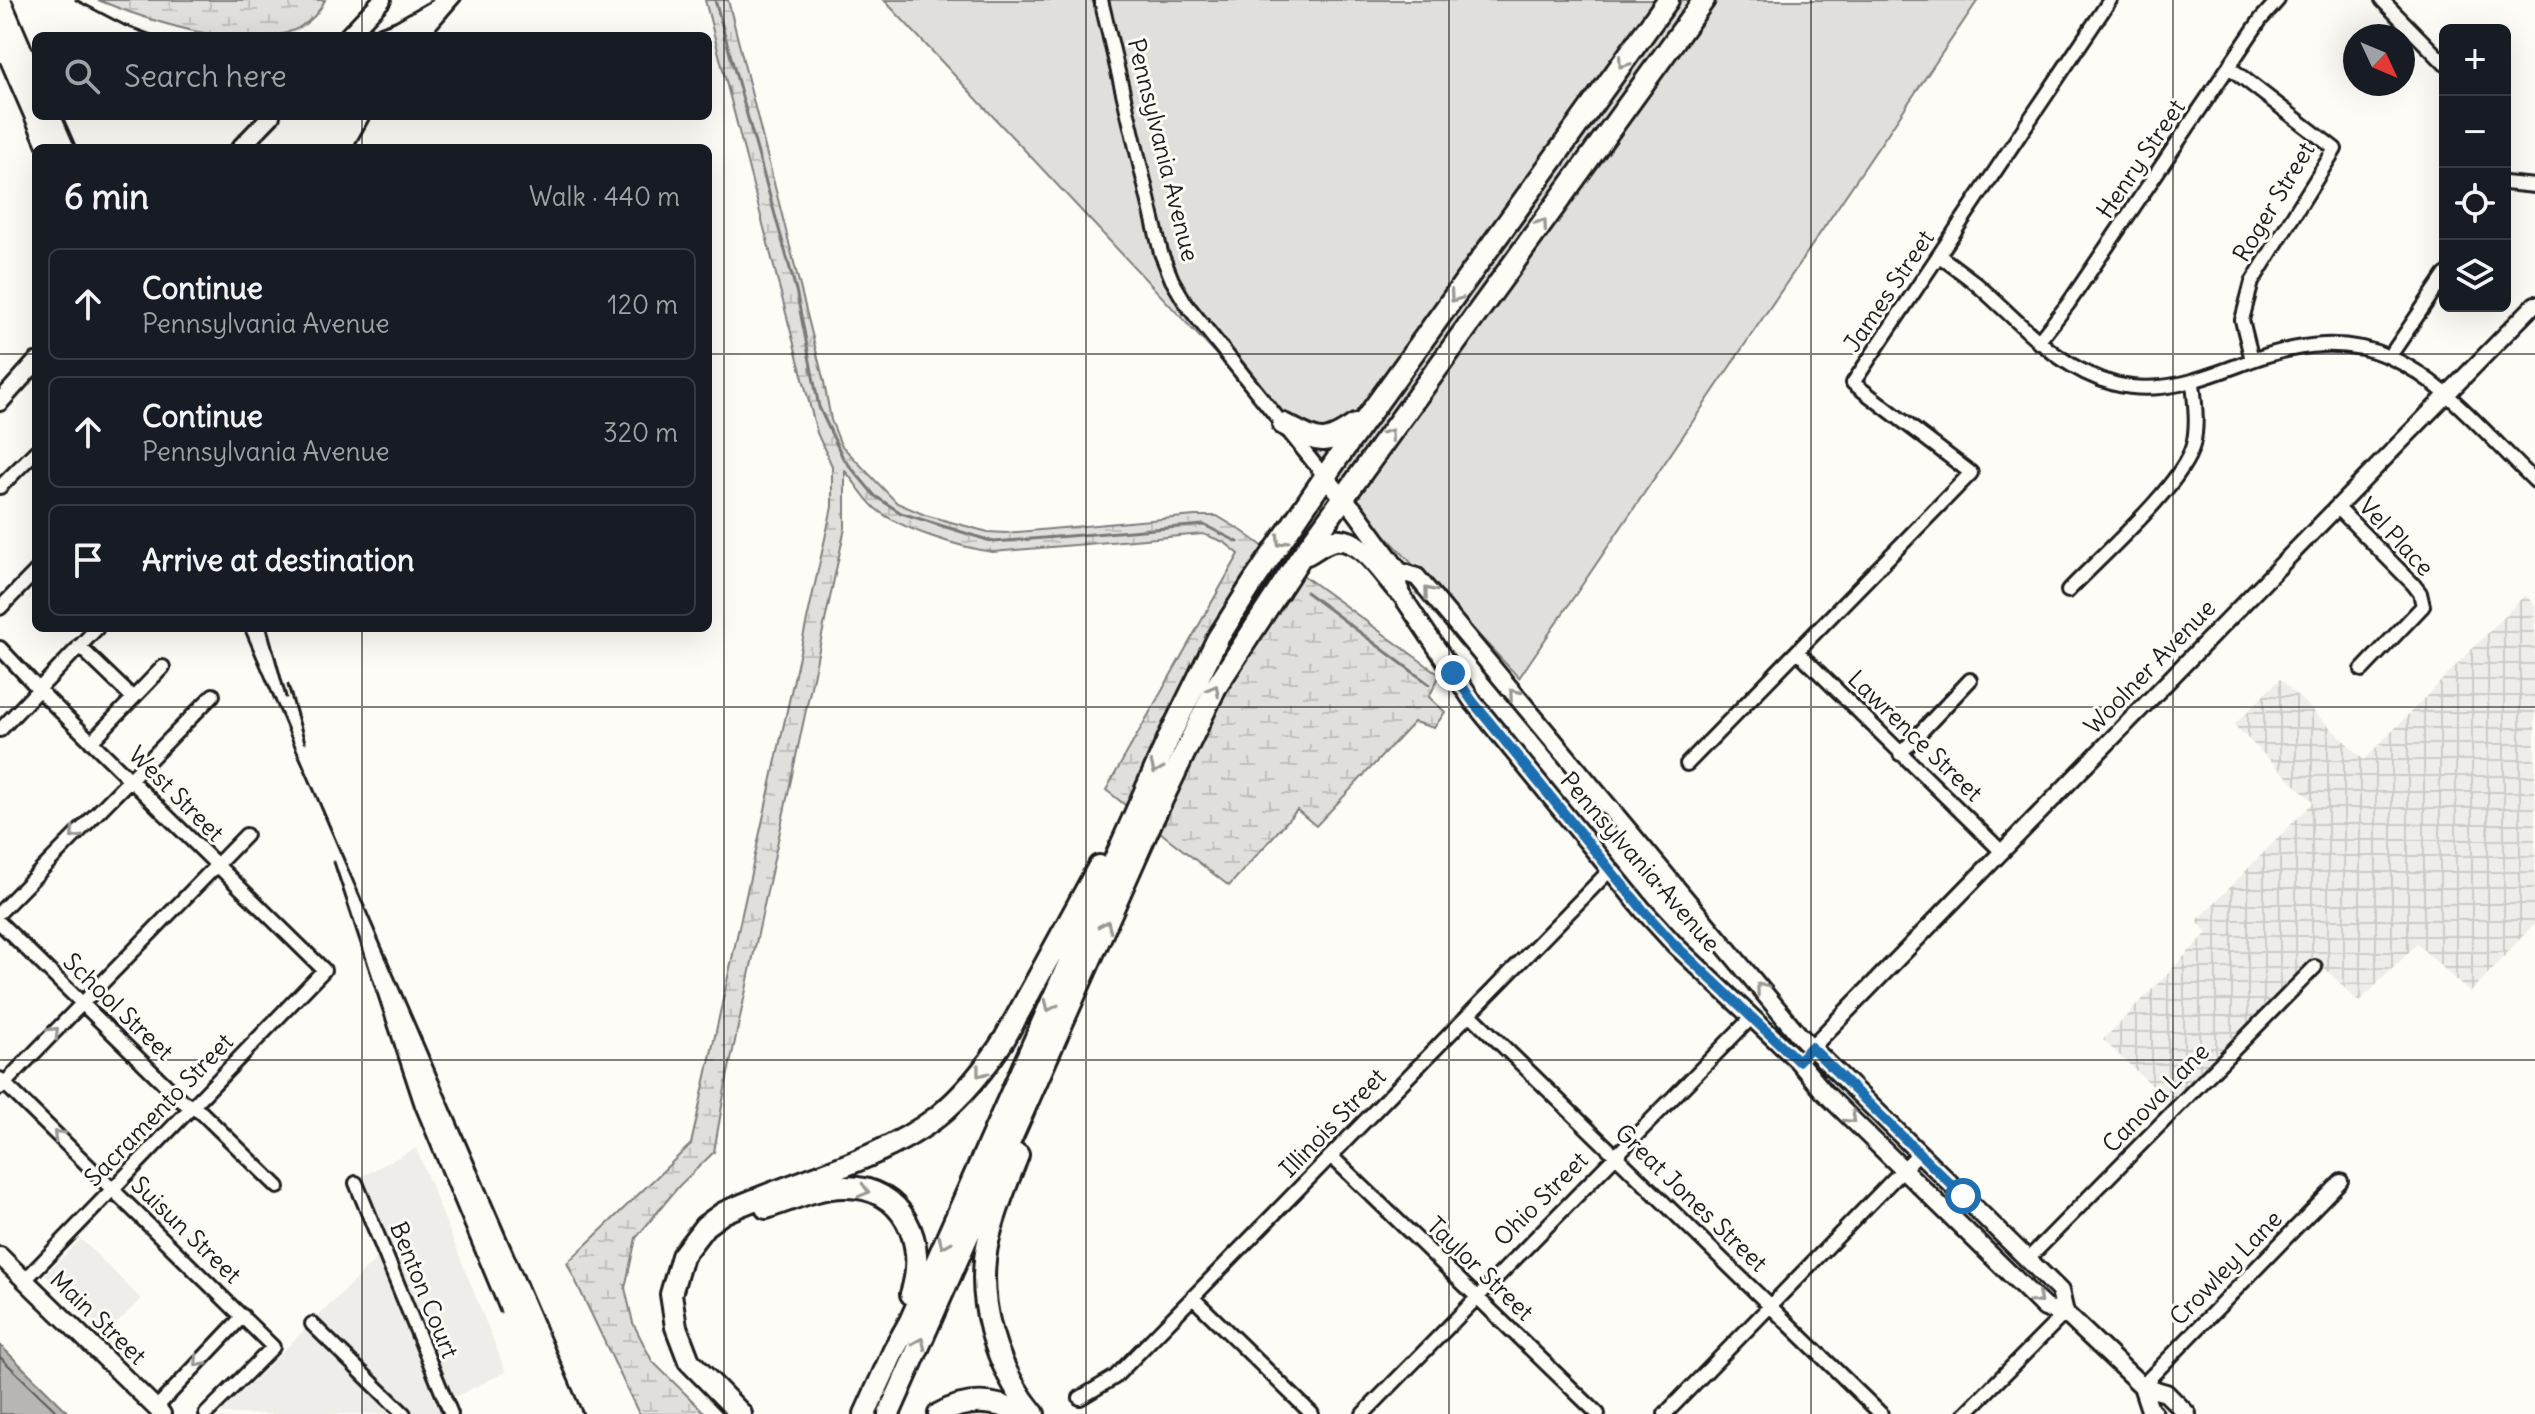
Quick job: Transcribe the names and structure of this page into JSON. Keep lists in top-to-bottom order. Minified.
{"streets":{"main road":["Pennsylvania Avenue","Main Street"],"street":["Henry Street","Roger Street","James Street","Vel Place","Woolner Avenue","Lawrence Street","West Street","School Street","Canova Lane","Sacramento Street","Illinois Street","Great Jones Street","Ohio Street","Suisun Street","Crowley Lane","Taylor Street","Benton Court"]},"crossings":[["Pennsylvania Avenue","Woolner Avenue"],["Pennsylvania Avenue","Canova Lane"],["Pennsylvania Avenue","Illinois Street"],["Pennsylvania Avenue","Ohio Street"],["Pennsylvania Avenue","Crowley Lane"],["Henry Street","Roger Street"],["James Street","Lawrence Street"],["Vel Place","Woolner Avenue"],["Woolner Avenue","Lawrence Street"],["West Street","Sacramento Street"],["School Street","Sacramento Street"],["Sacramento Street","Suisun Street"],["Sacramento Street","Main Street"],["Illinois Street","Great Jones Street"],["Illinois Street","Taylor Street"],["Great Jones Street","Ohio Street"],["Ohio Street","Taylor Street"]],"north":"bottom right","page":{"map_buttons":["+","−"],"search":"Search here","heading":["6 min","Walk · 440 m"],"list":[["Continue","Pennsylvania Avenue","120 m"],["Continue","Pennsylvania Avenue","320 m"],"Arrive at destination"]}}
